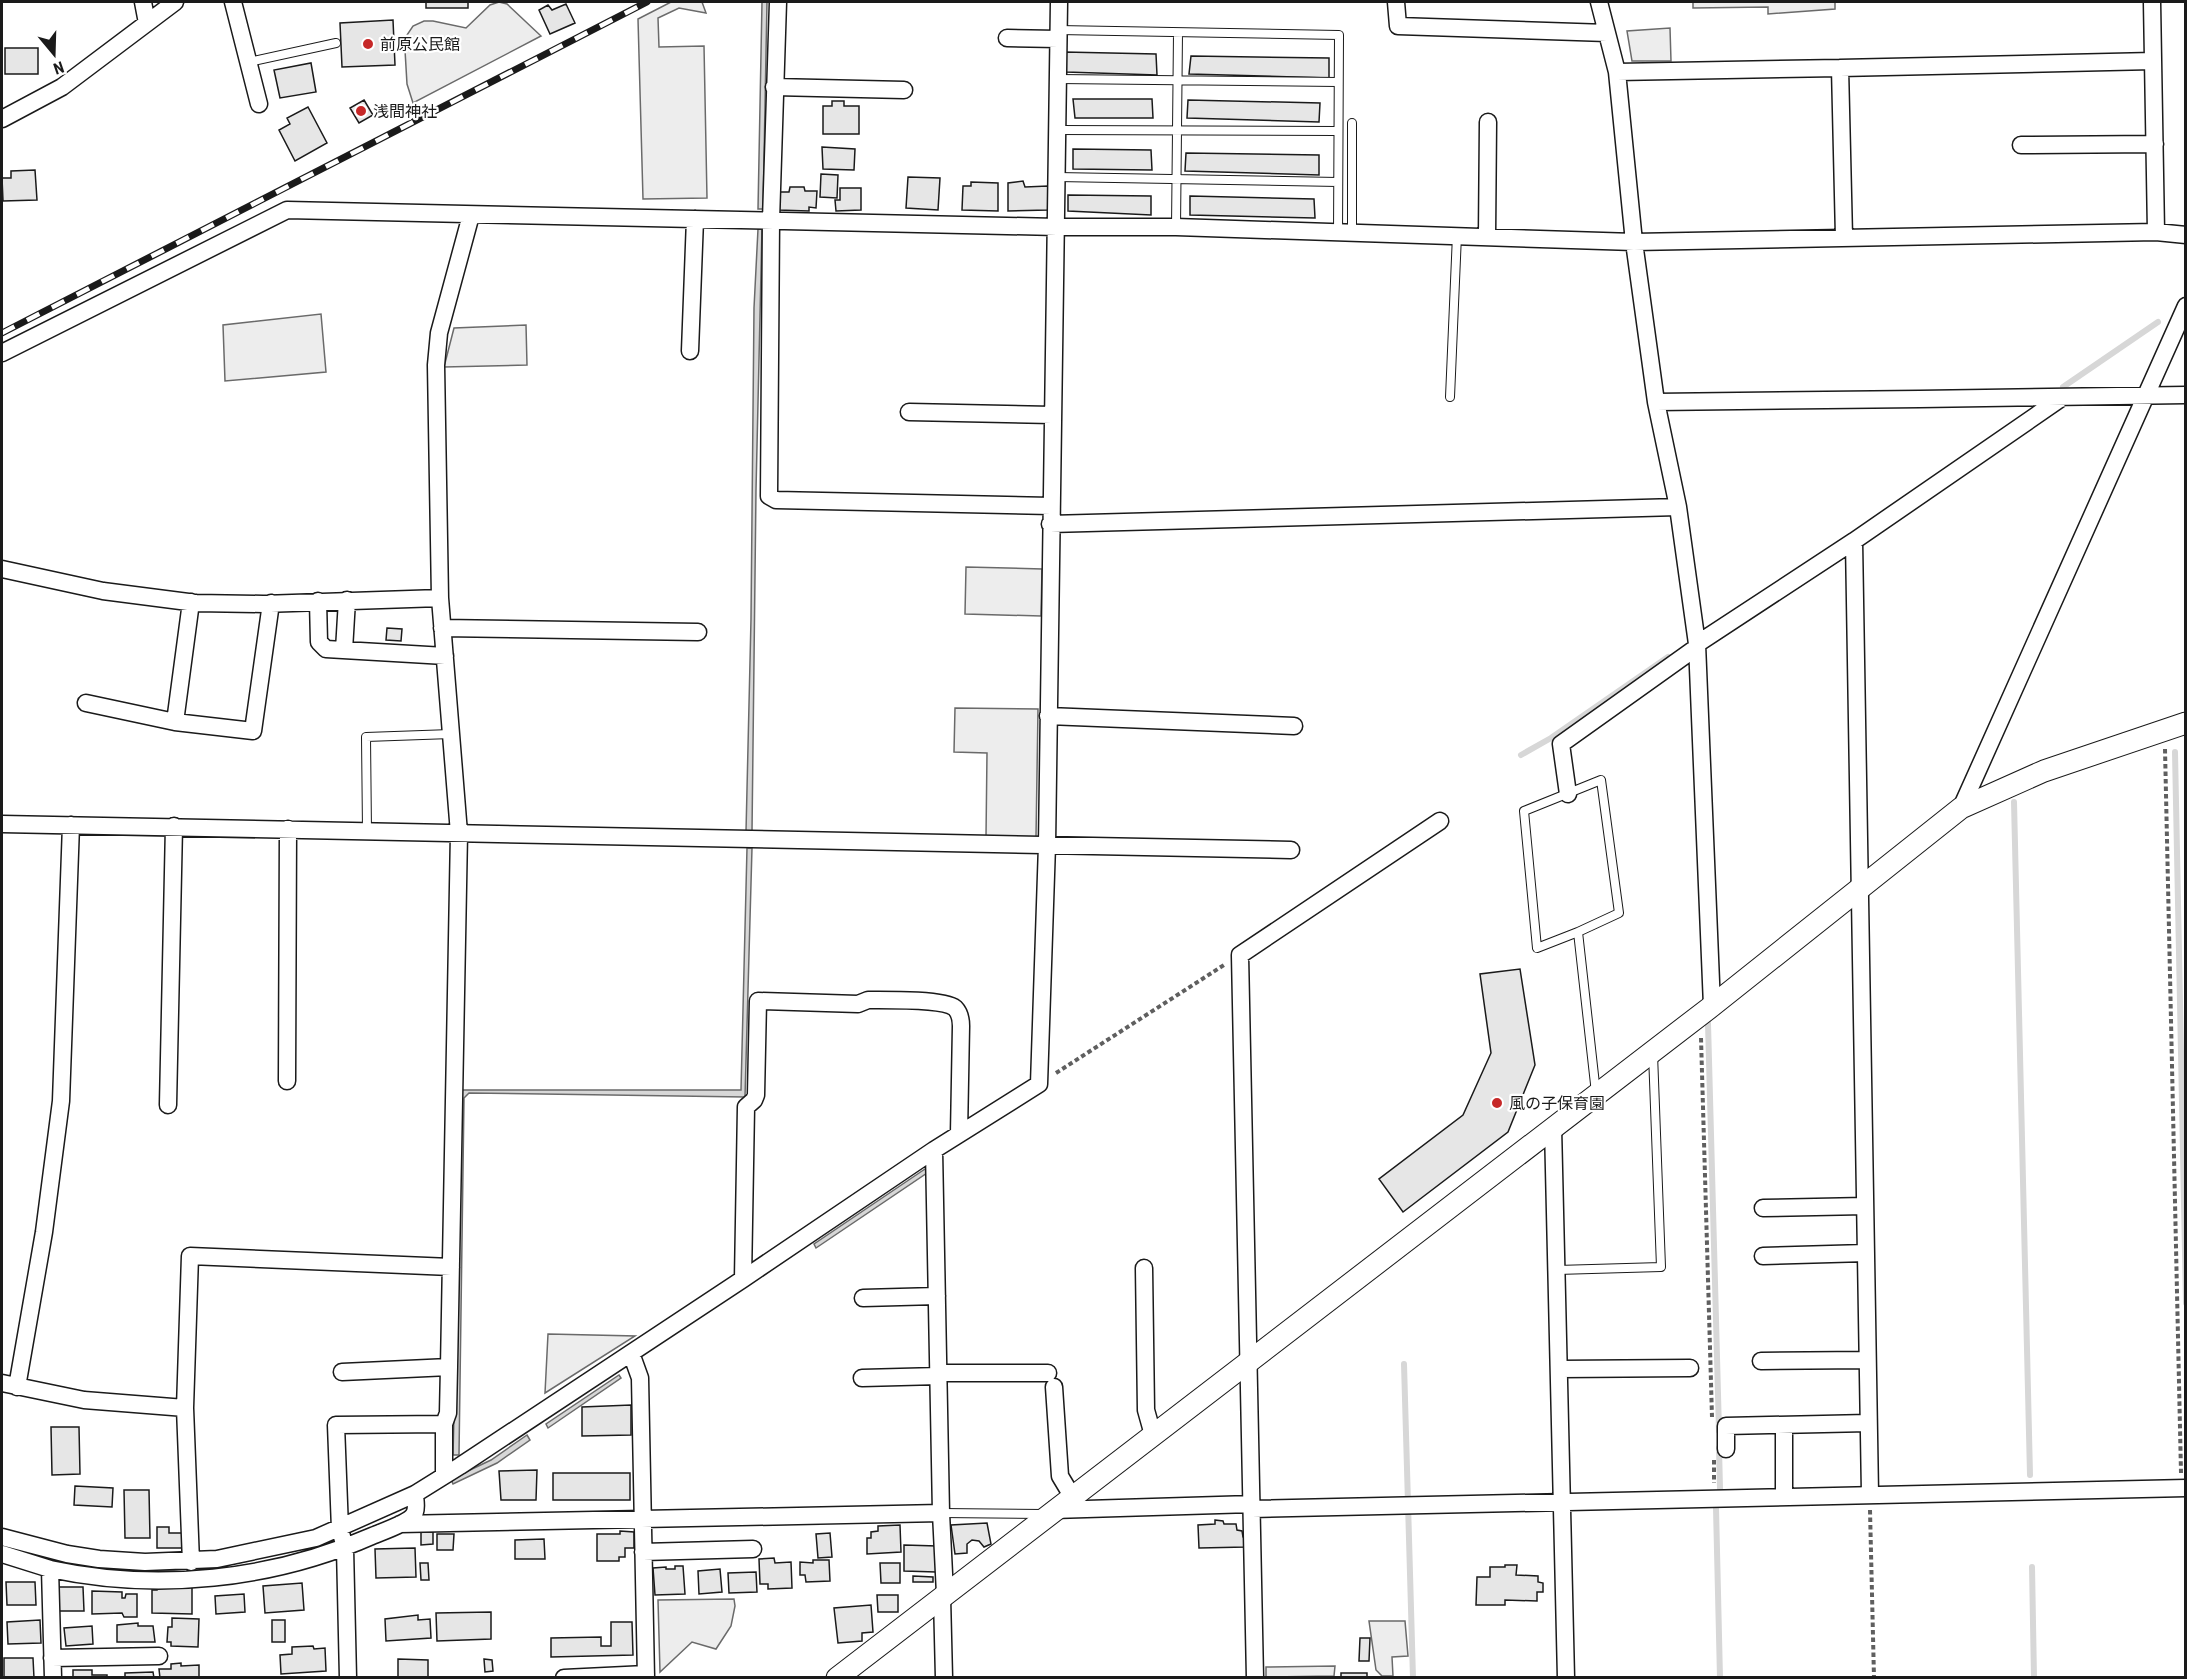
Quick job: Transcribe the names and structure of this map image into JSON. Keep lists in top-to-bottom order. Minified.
{"places":["前原公民館","浅間神社","風の子保育園"],"north":"bottom"}
